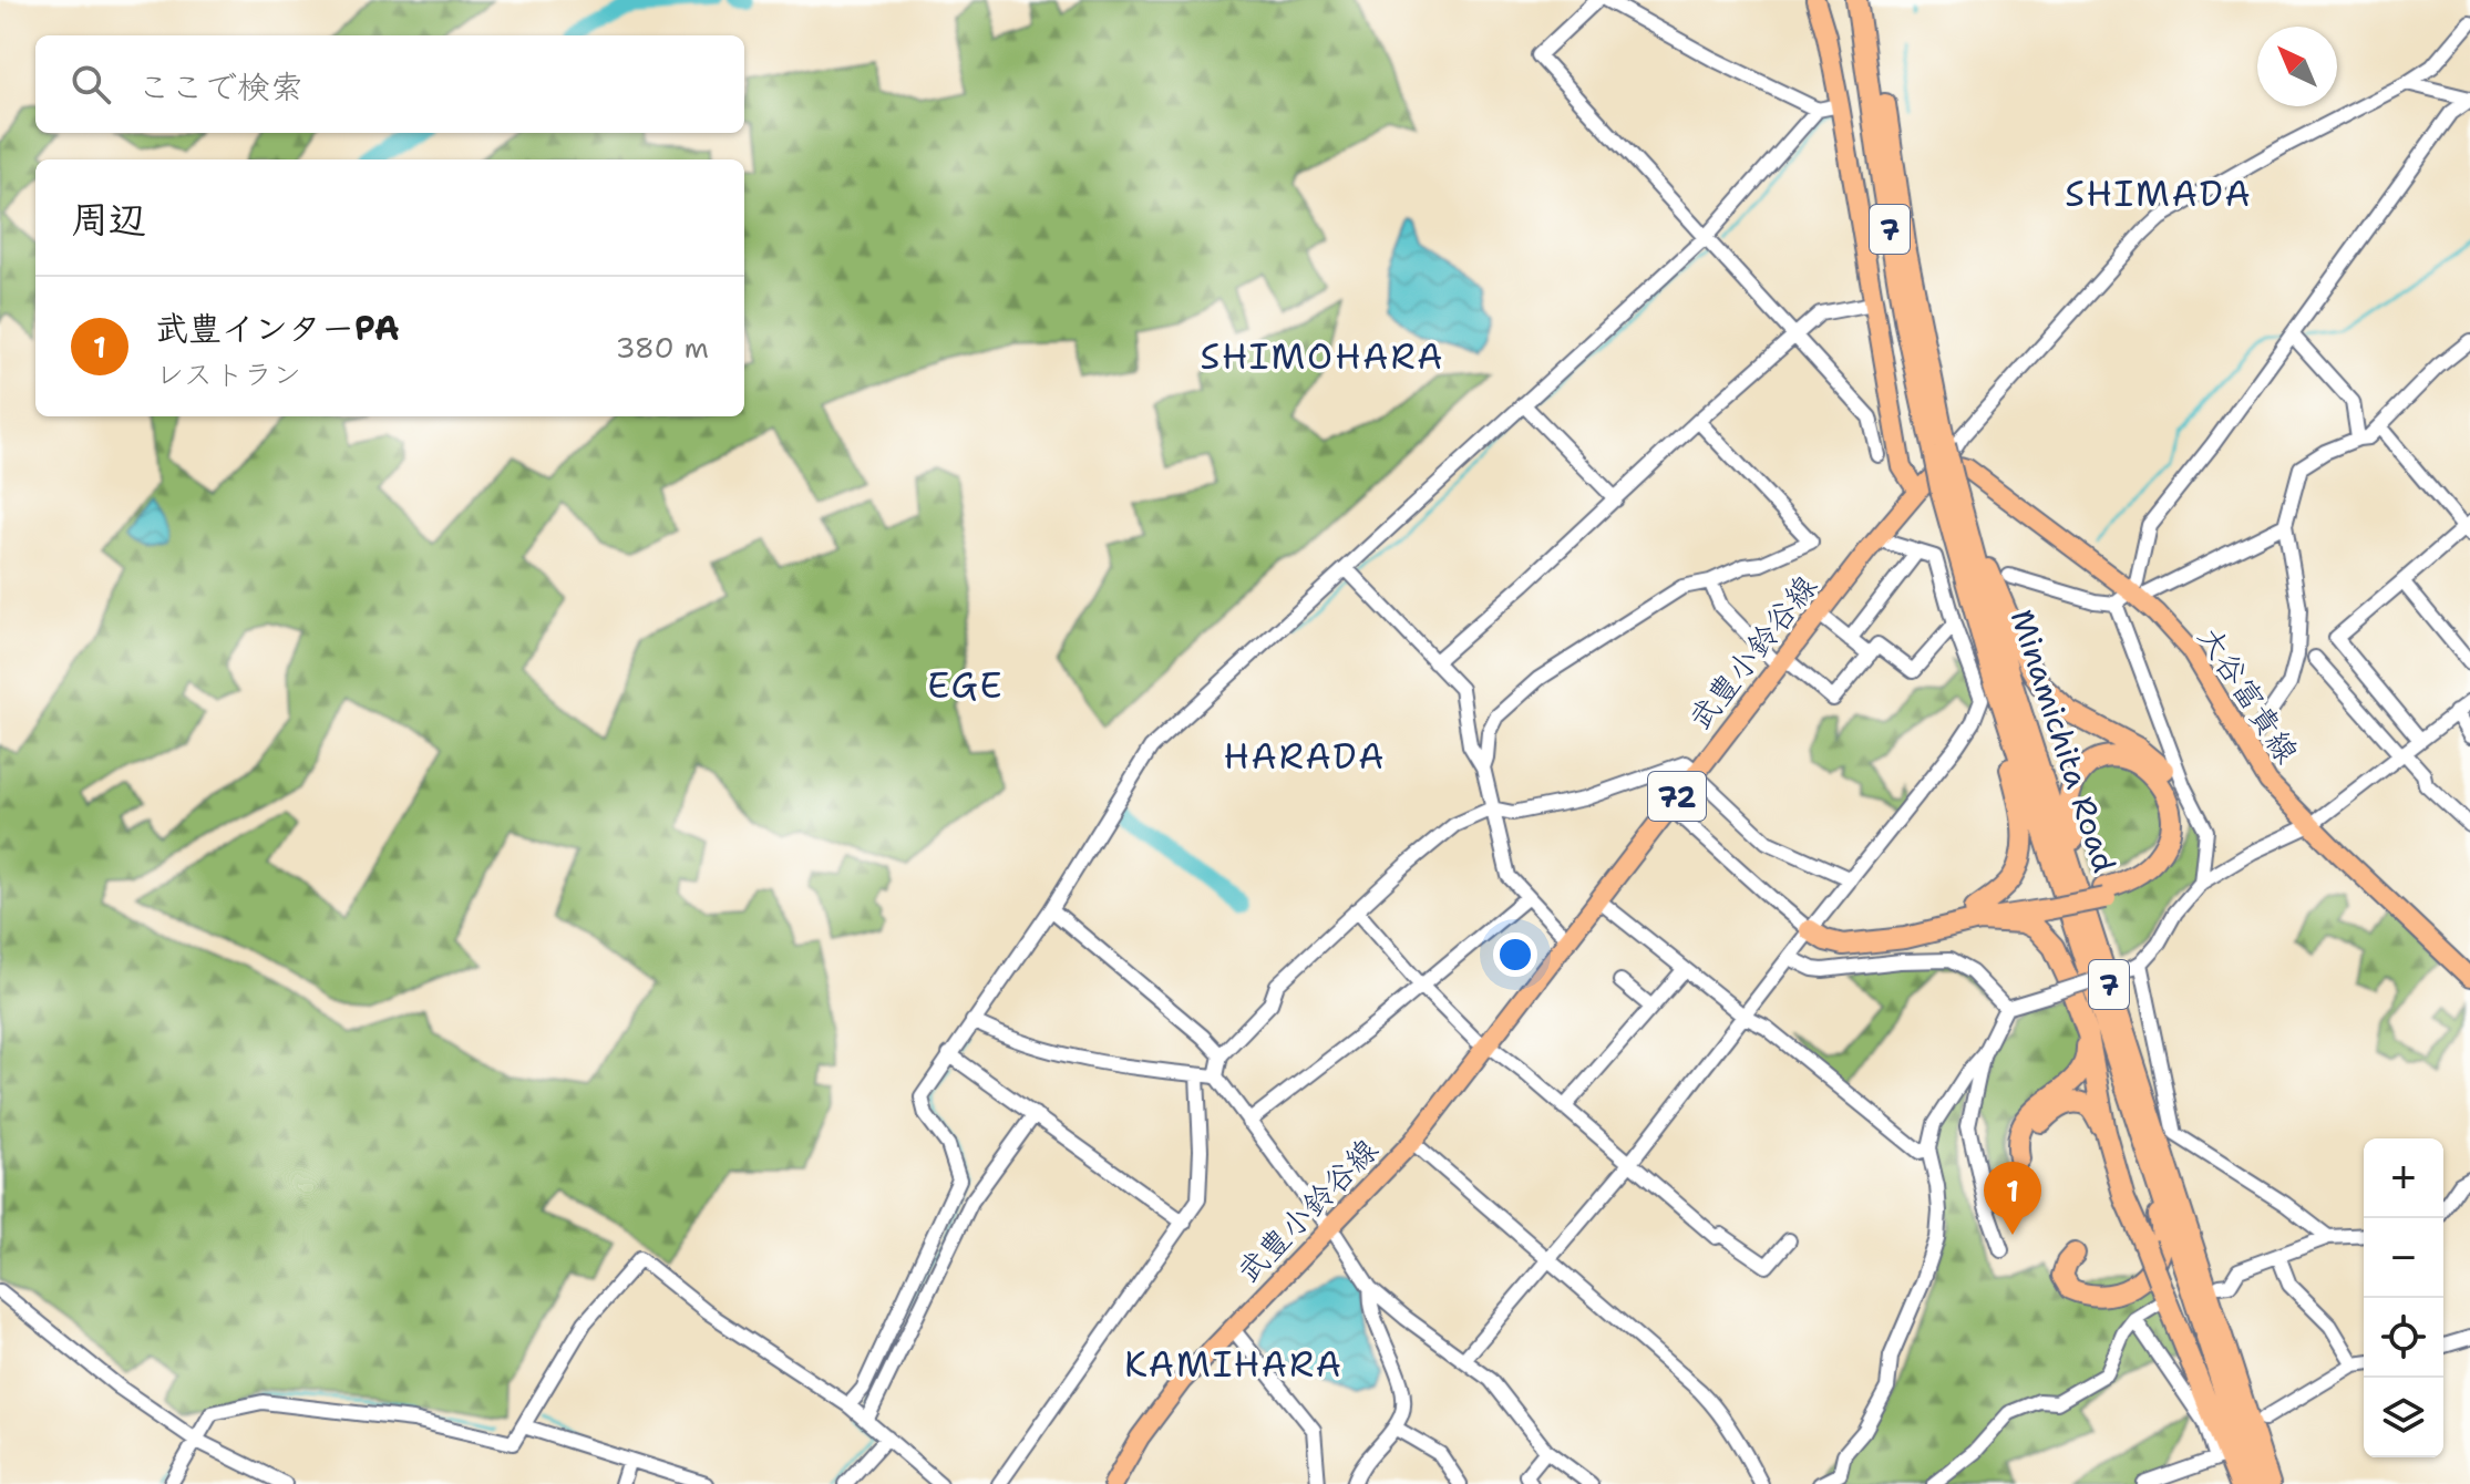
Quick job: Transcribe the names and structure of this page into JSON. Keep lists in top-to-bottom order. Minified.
{"streets":{"highway":["7","Minamichita Road"],"main road":["武豊小鈴谷線","大谷富貴線","72"]},"crossings":[["大谷富貴線","Minamichita Road"]],"districts":["SHIMADA","SHIMOHARA","EGE","HARADA","KAMIHARA"],"north":"top left","page":{"search":"ここで検索","heading":"周辺","list":[{"mark":"1","name":"武豊インターPA","note":"レストラン","value":"380 m"}],"map_buttons":["+","−"],"pins":"1"}}
